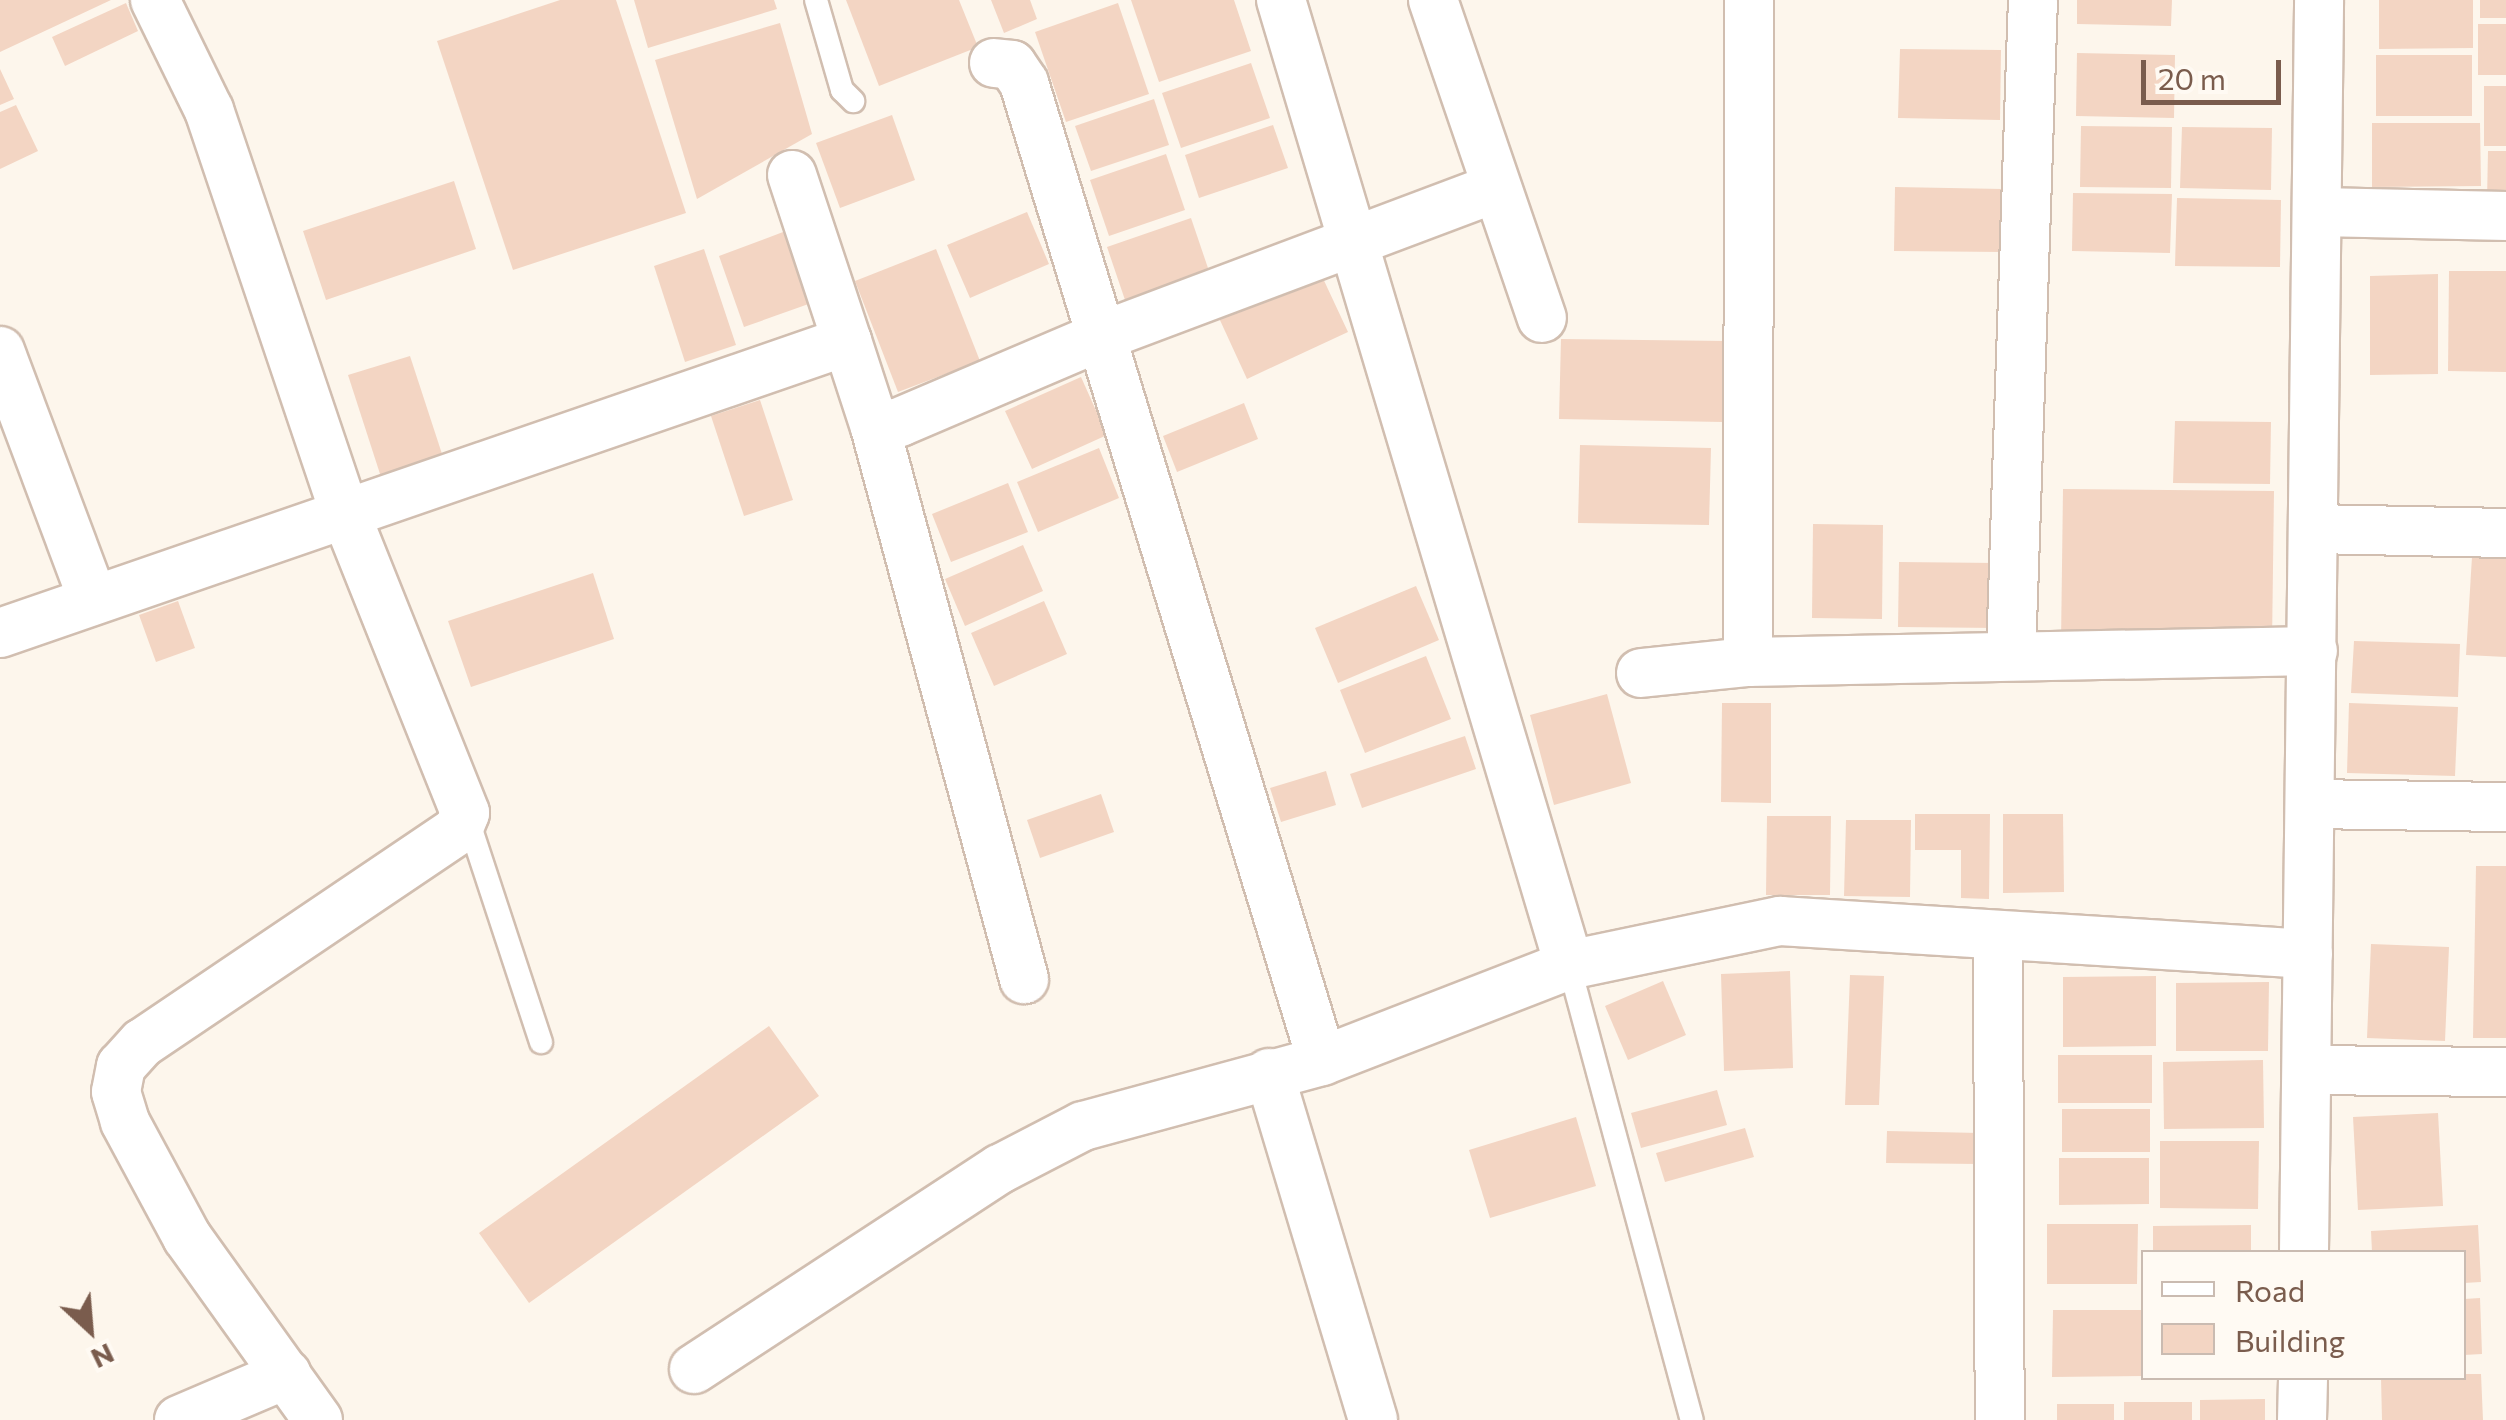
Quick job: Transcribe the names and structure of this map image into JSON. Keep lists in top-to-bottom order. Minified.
{"legend":["Road","Building"],"scale_bar":"20 m","north":"bottom right"}
